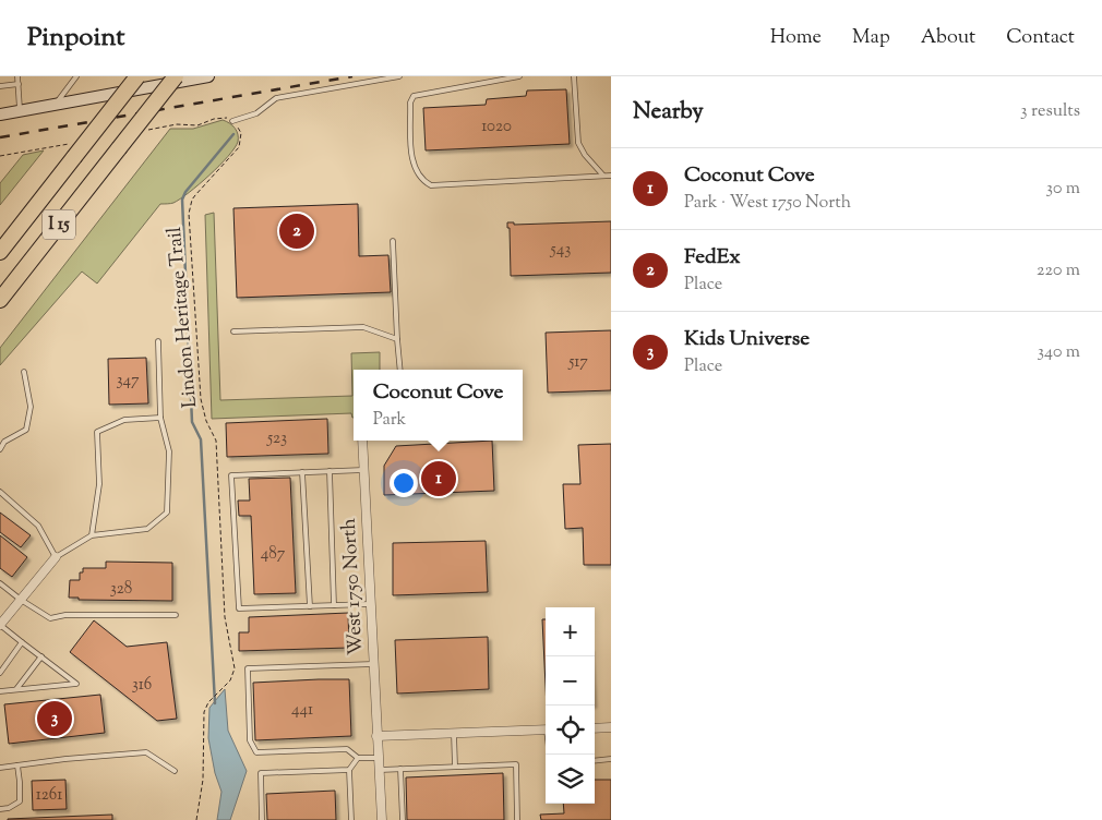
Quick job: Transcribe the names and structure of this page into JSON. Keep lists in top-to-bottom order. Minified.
{"streets":{"highway":["I 15"],"street":["West 1750 North"],"path":["Lindon Heritage Trail"]},"house_numbers":["1020","543","517","347","523","487","328","316","441","1261"],"page":{"header":"Pinpoint","nav":["Home","Map","About","Contact"],"heading":["Nearby","3 results"],"list":[{"mark":"1","name":"Coconut Cove","note":"Park · West 1750 North","value":"30 m"},{"mark":"2","name":"FedEx","note":"Place","value":"220 m"},{"mark":"3","name":"Kids Universe","note":"Place","value":"340 m"}],"pins":["2","1","3"],"popup":["Coconut Cove","Park"],"map_buttons":["+","−"]}}
